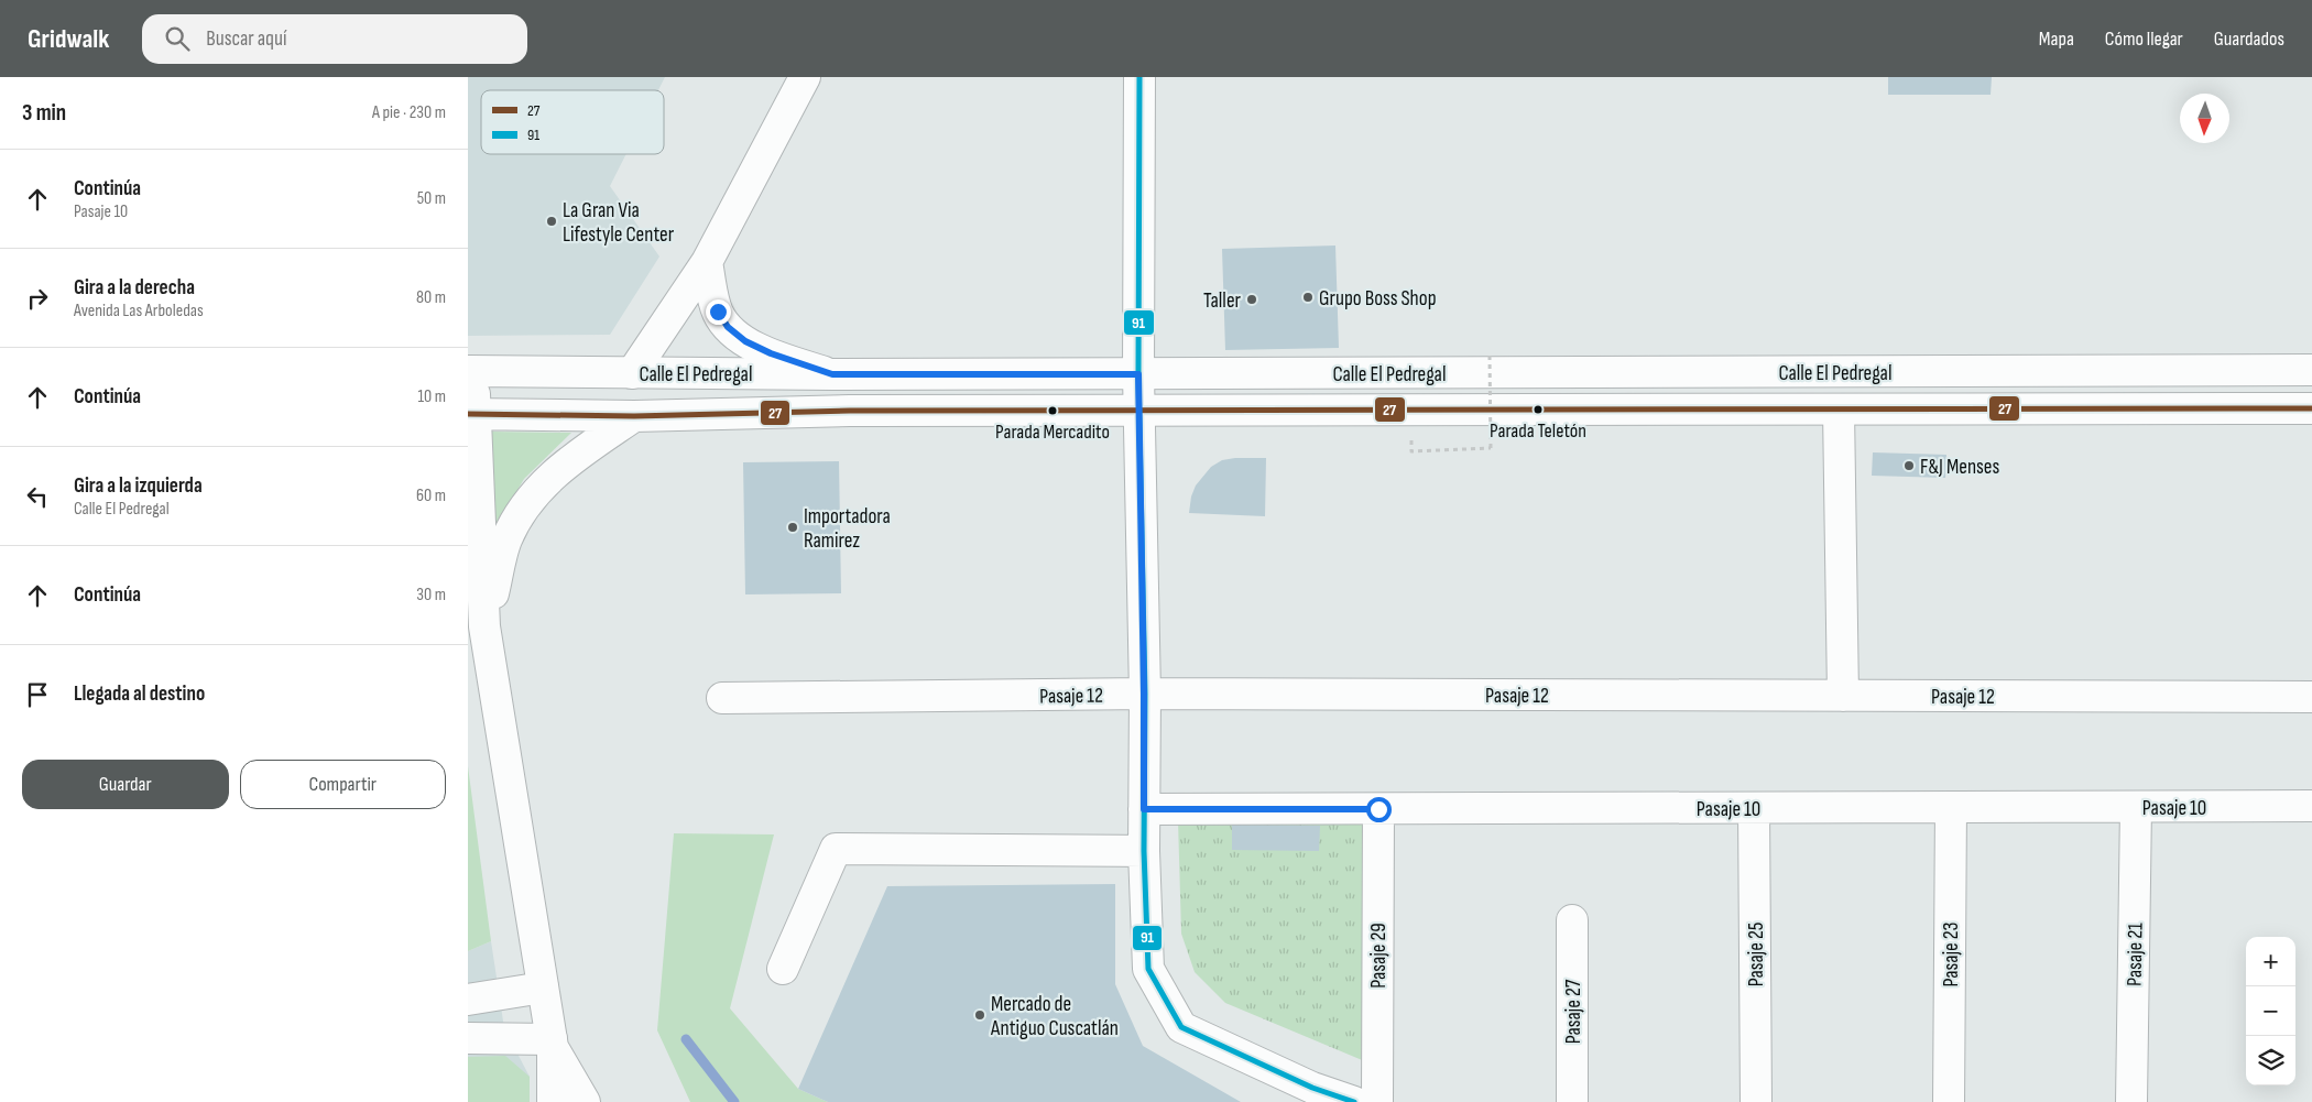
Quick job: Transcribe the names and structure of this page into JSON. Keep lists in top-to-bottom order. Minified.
{"streets":{"street":["Calle El Pedregal","Pasaje 12","Pasaje 10","Pasaje 25","Pasaje 23","Pasaje 21","Pasaje 29","Pasaje 27"]},"crossings":[["Pasaje 10","Pasaje 25"],["Pasaje 10","Pasaje 23"],["Pasaje 10","Pasaje 21"],["Pasaje 10","Pasaje 29"]],"places":["La Gran Via Lifestyle Center","Grupo Boss Shop","Taller","Parada Teletón","Parada Mercadito","F&J Menses","Importadora Ramirez","Mercado de Antiguo Cuscatlán"],"lines":["transit line 91","transit line 27"],"legend":["27","91"],"north":"bottom","page":{"header":"Gridwalk","search":"Buscar aquí","nav":["Mapa","Cómo llegar","Guardados"],"heading":["3 min","A pie · 230 m"],"list":[["Continúa","Pasaje 10","50 m"],["Gira a la derecha","Avenida Las Arboledas","80 m"],["Continúa","10 m"],["Gira a la izquierda","Calle El Pedregal","60 m"],["Continúa","30 m"],"Llegada al destino"],"buttons":["Guardar","Compartir"],"map_buttons":["+","−"]}}
